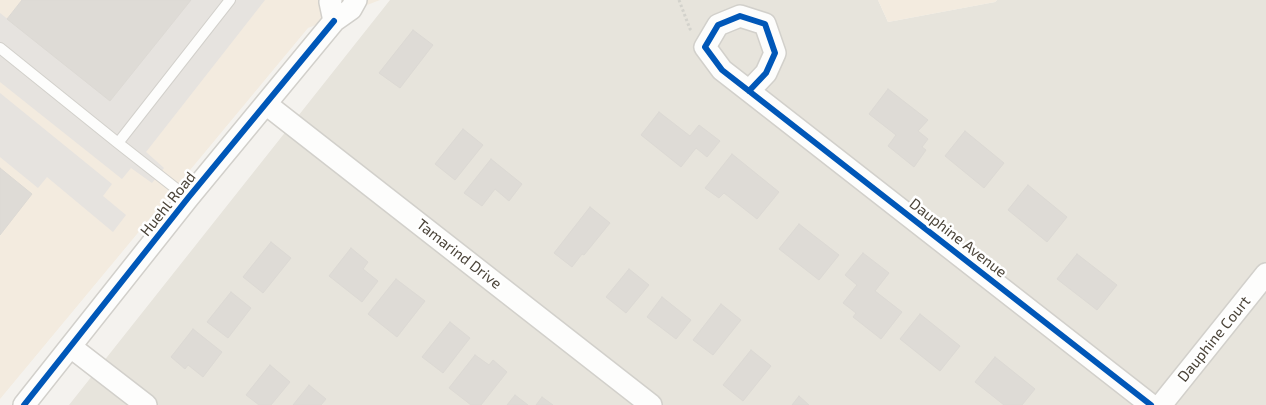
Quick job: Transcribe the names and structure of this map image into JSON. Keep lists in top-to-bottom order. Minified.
{"streets":{"street":["Huehl Road","Dauphine Avenue","Tamarind Drive","Dauphine Court"]},"crossings":[["Huehl Road","Tamarind Drive"]]}
